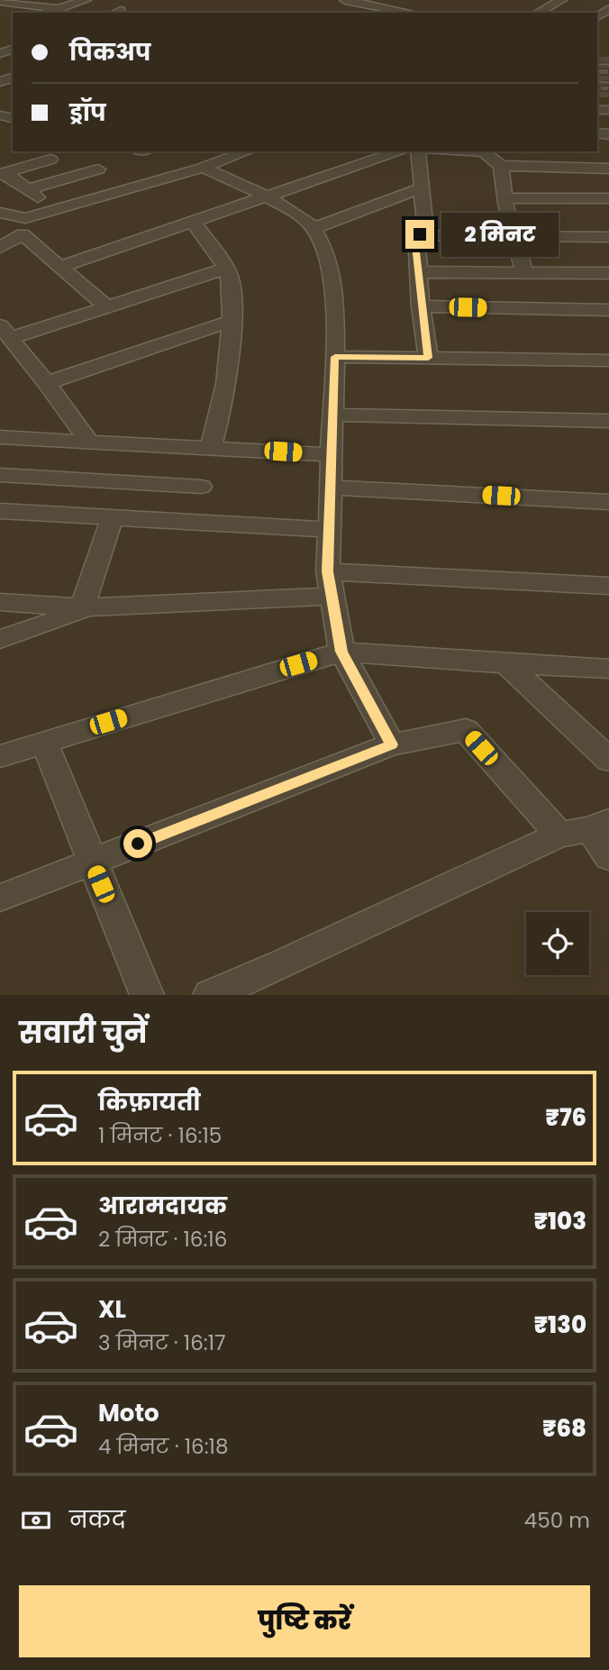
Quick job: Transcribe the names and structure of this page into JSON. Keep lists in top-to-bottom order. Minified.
{"page":{"banner":["पिकअप","ड्रॉप"],"bubble":"2 मिनट","heading":"सवारी चुनें","list":[{"name":"किफ़ायती","note":"1 मिनट · 16:15","value":"₹76"},{"name":"आरामदायक","note":"2 मिनट · 16:16","value":"₹103"},{"name":"XL","note":"3 मिनट · 16:17","value":"₹130"},{"name":"Moto","note":"4 मिनट · 16:18","value":"₹68"}],"pay":["नकद","450 m"],"buttons":"पुष्टि करें"}}
